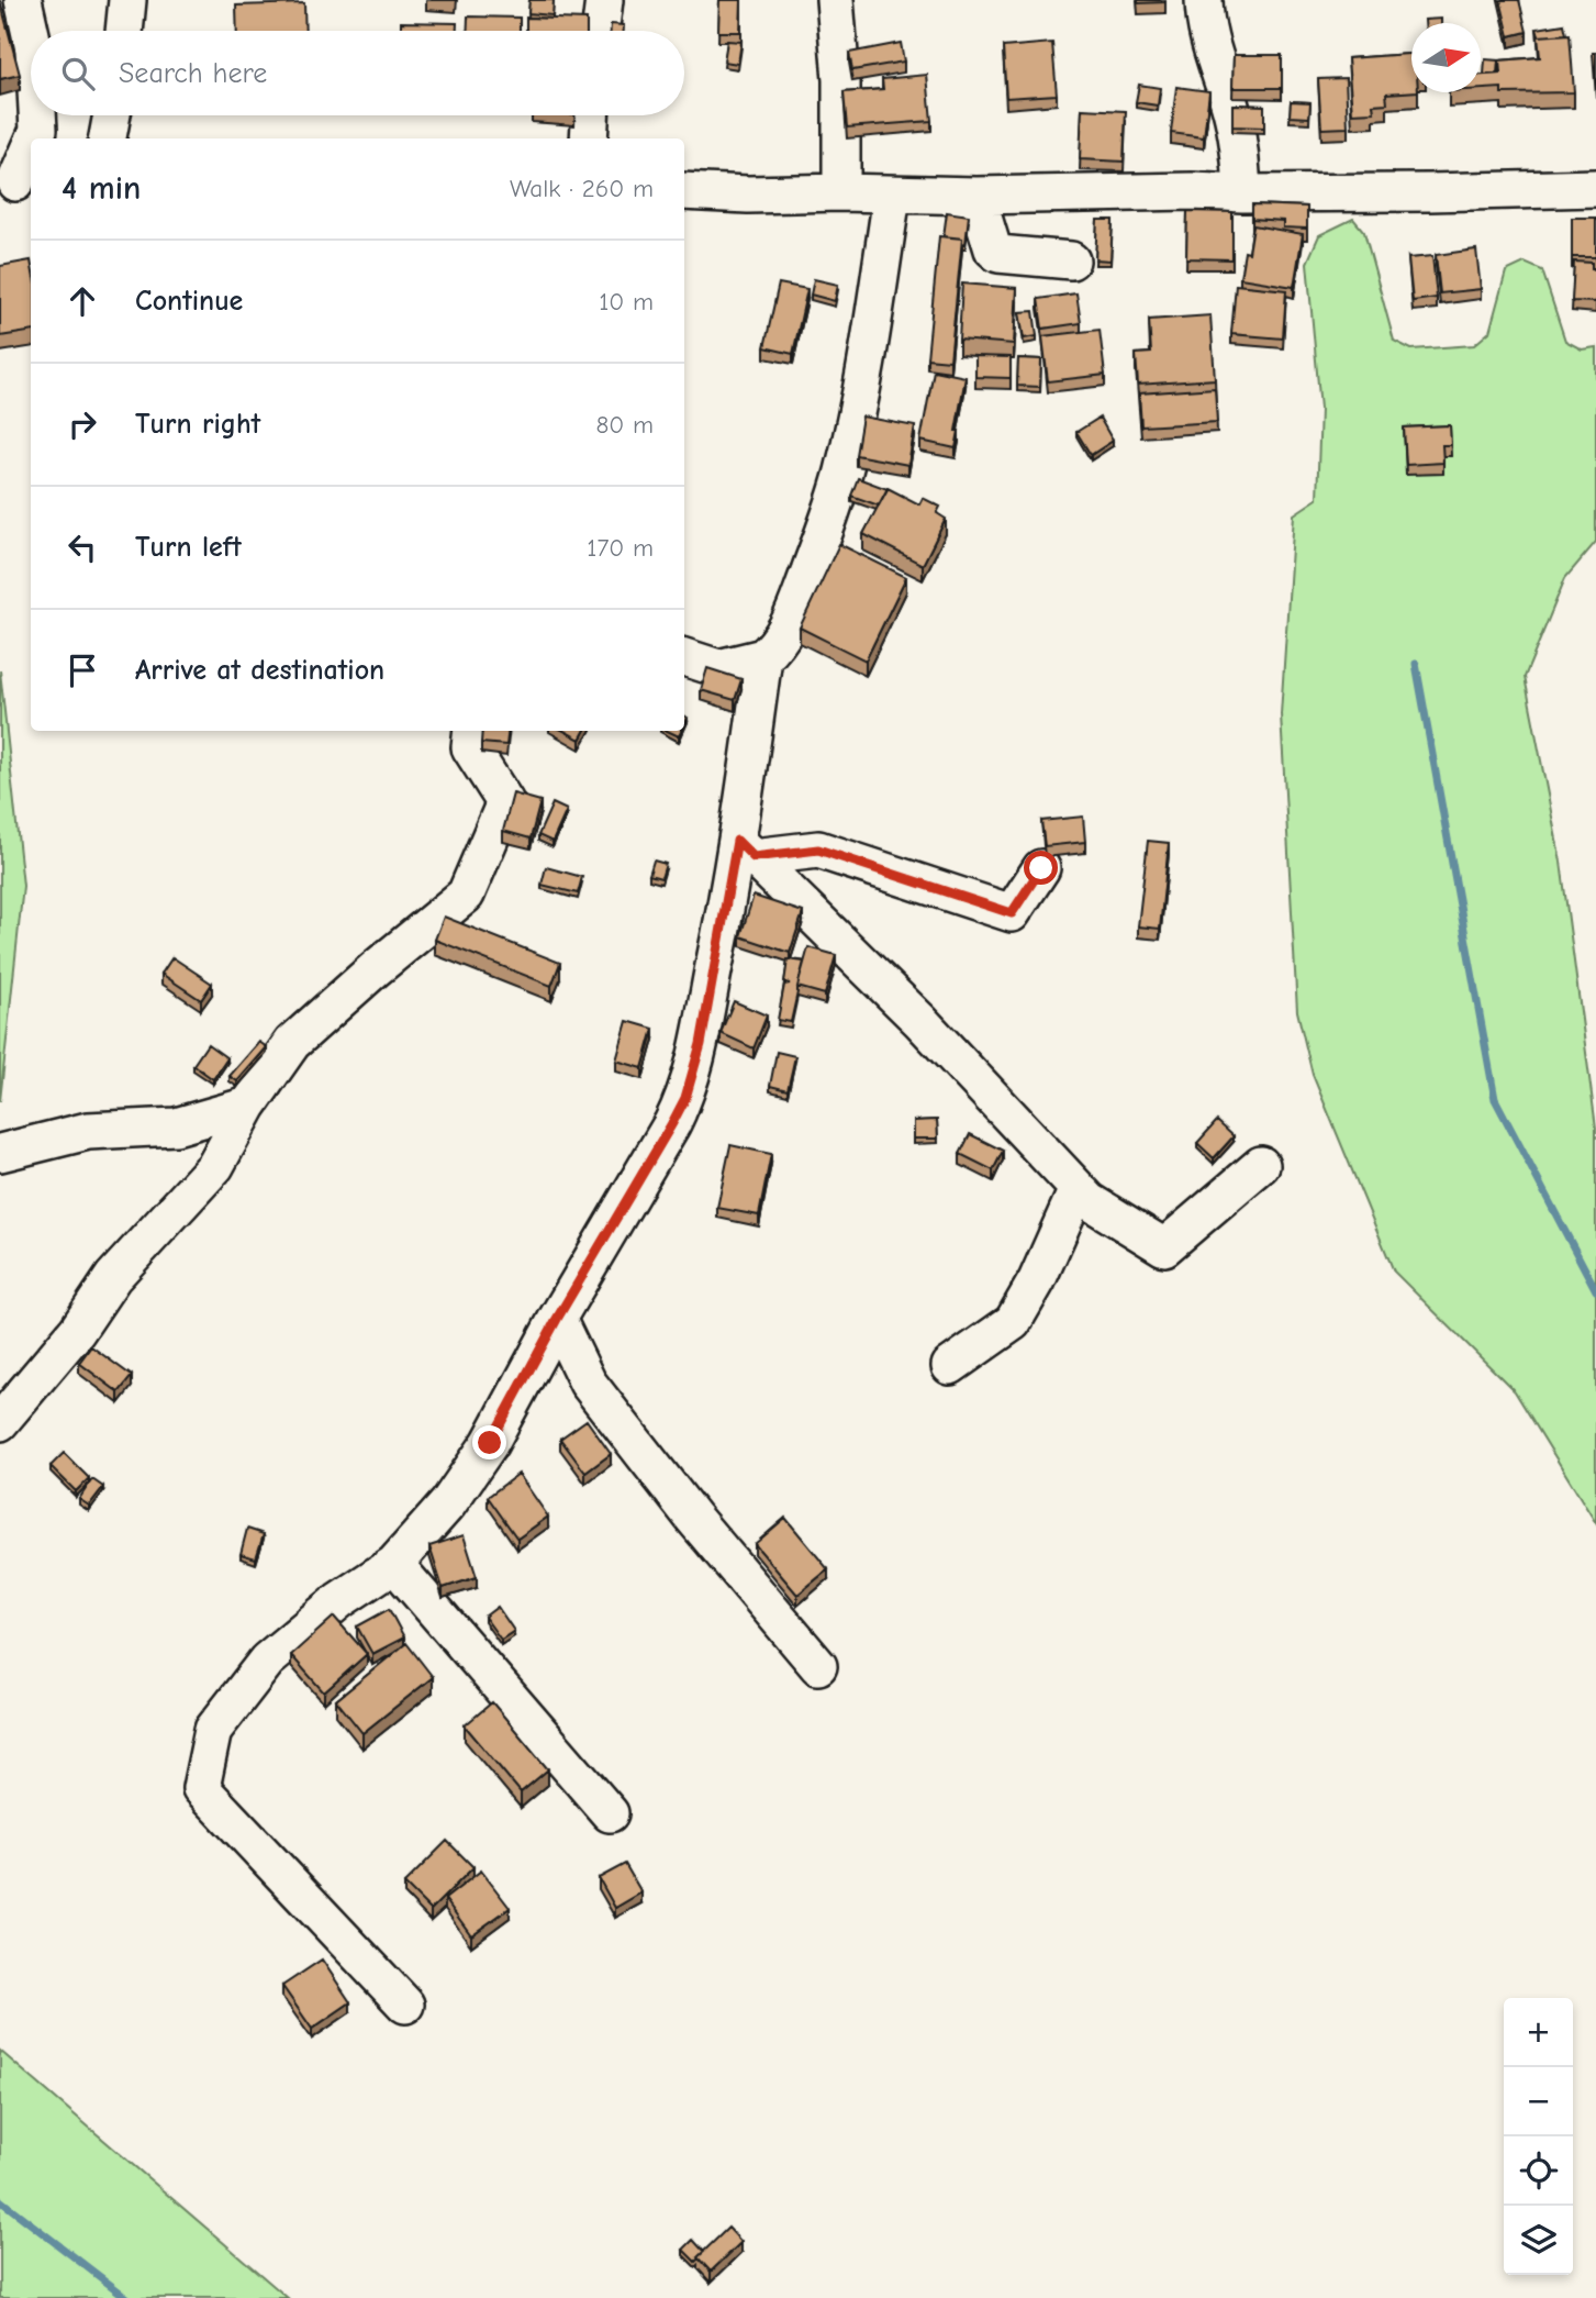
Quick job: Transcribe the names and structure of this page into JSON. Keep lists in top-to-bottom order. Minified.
{"north":"right","page":{"search":"Search here","heading":["4 min","Walk · 260 m"],"list":[["Continue","10 m"],["Turn right","80 m"],["Turn left","170 m"],"Arrive at destination"],"map_buttons":["+","−"]}}
